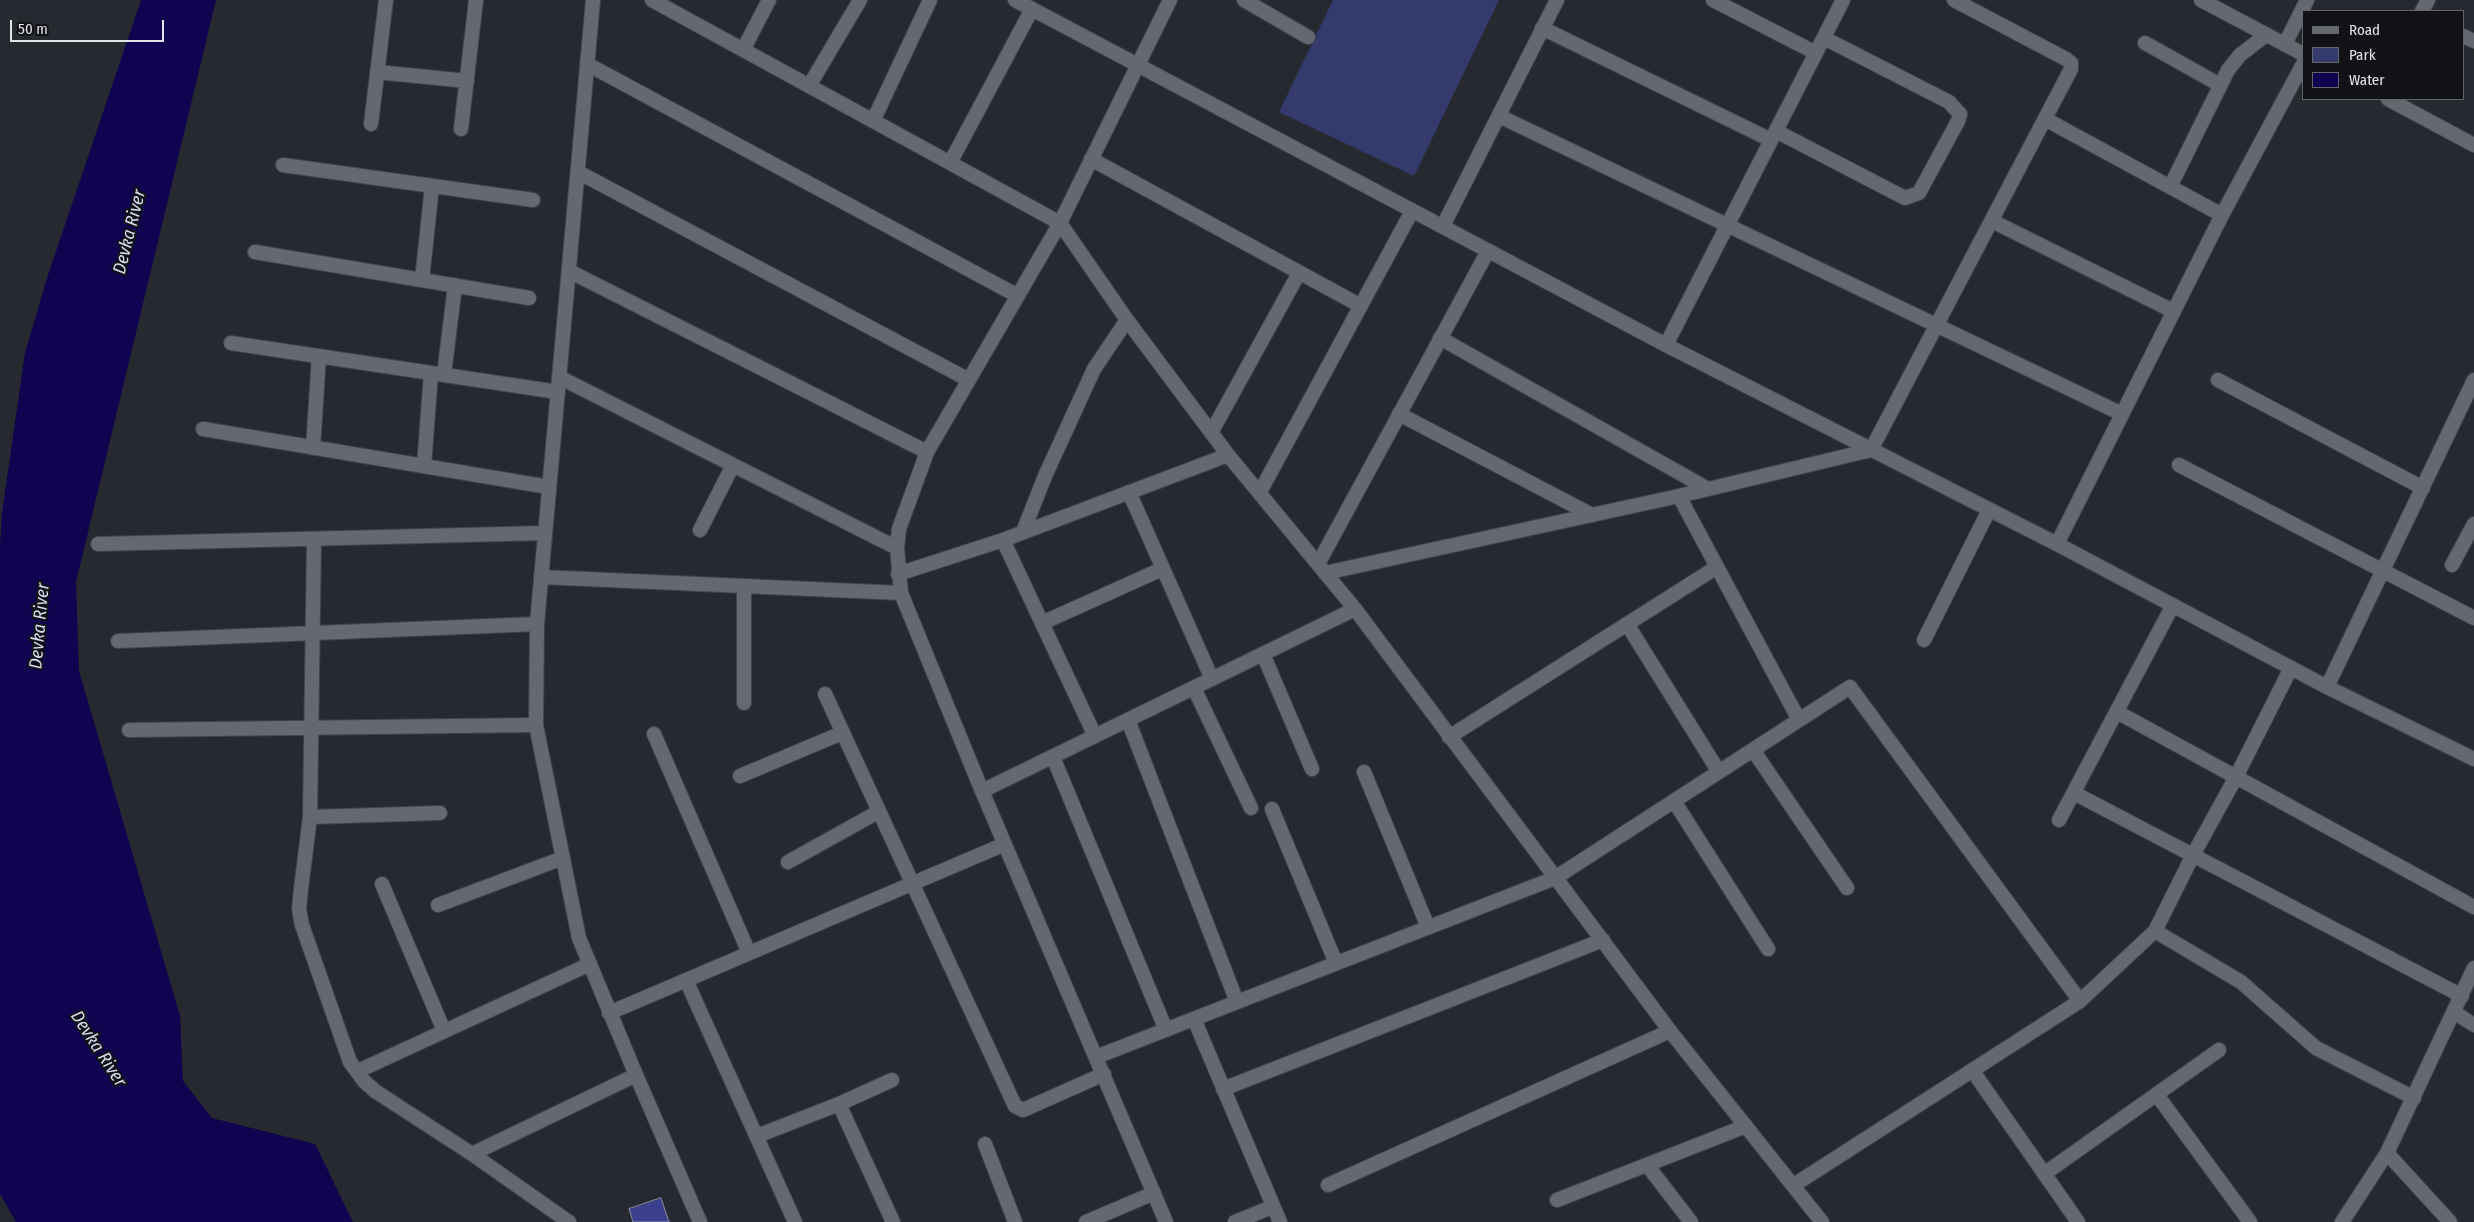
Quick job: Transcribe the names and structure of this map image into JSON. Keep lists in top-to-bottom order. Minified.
{"water":["Devka River"],"legend":["Road","Park","Water"],"scale_bar":"50 m"}
